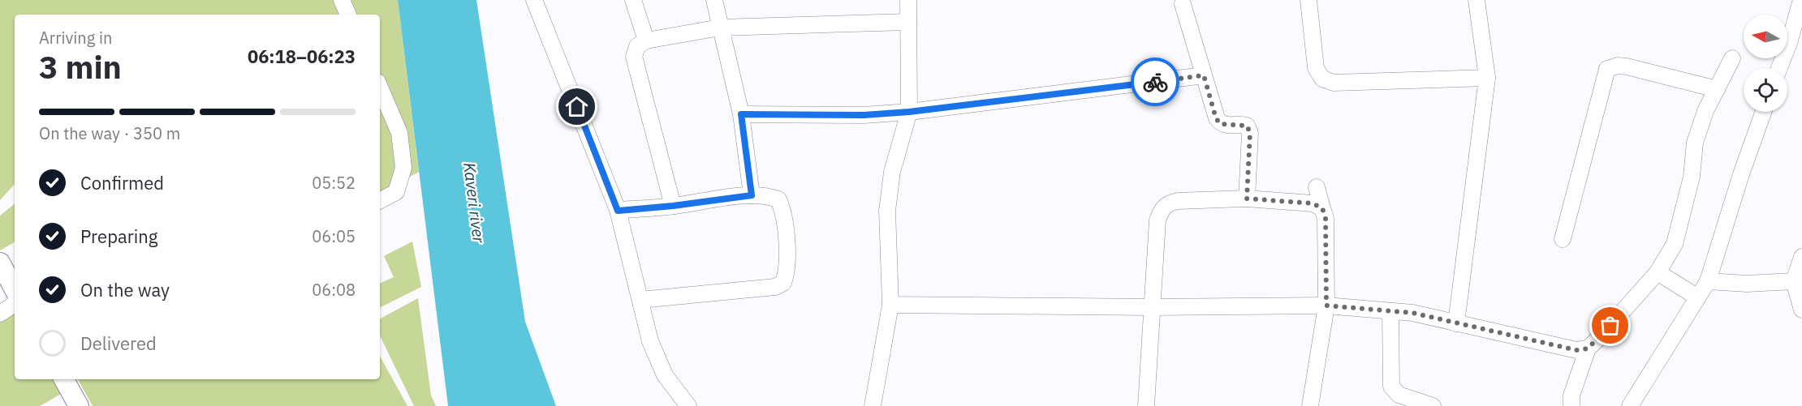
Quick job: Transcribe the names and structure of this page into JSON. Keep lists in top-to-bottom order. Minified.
{"water":["Kaveri river"],"north":"left","page":{"heading":["3 min","Arriving in","06:18–06:23"],"bar":"On the way · 350 m","list":[["Confirmed","05:52"],["Preparing","06:05"],["On the way","06:08"],"Delivered"]}}
